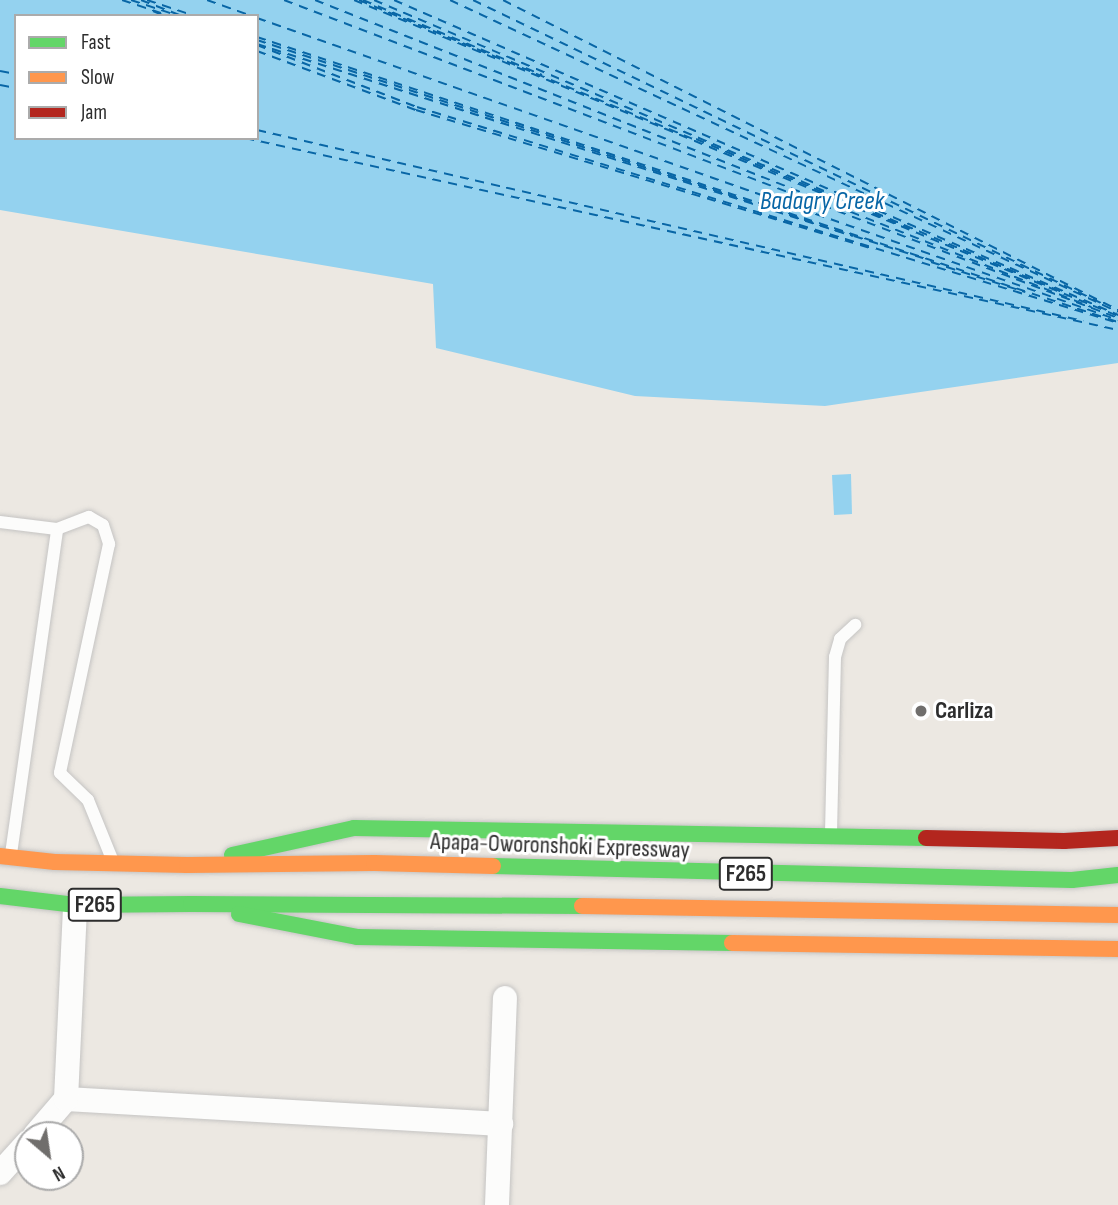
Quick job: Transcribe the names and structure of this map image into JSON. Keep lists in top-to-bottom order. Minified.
{"streets":{"main road":["Apapa-Oworonshoki Expressway","F265"]},"water":["Badagry Creek"],"places":["Carliza"],"legend":["Fast","Slow","Jam"],"north":"bottom right"}
